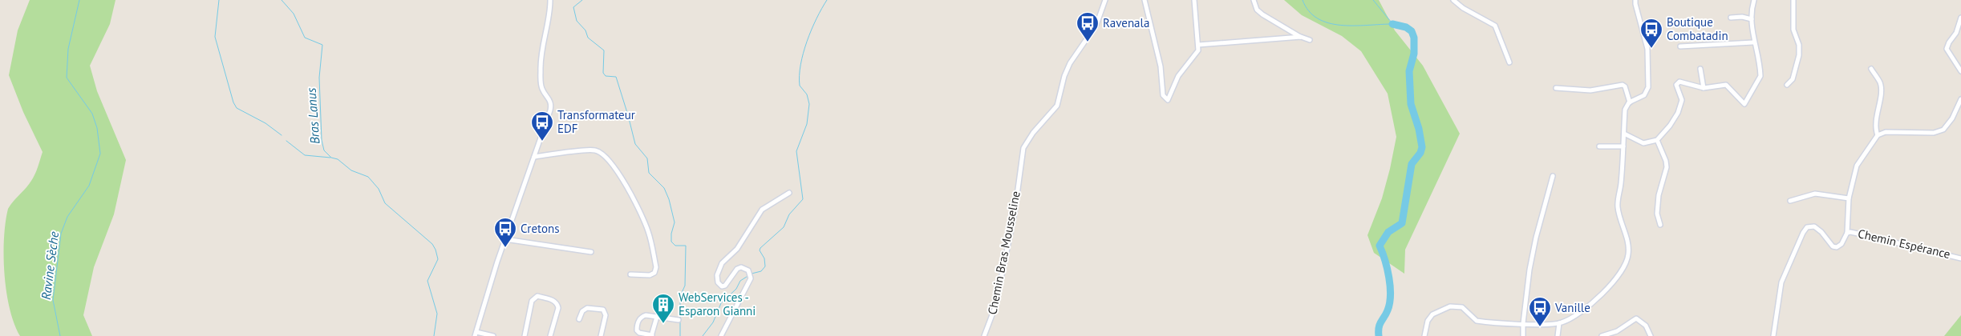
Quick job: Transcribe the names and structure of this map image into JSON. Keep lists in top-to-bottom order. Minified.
{"streets":{"street":["Chemin Espérance","Chemin Bras Mousseline"]},"water":["Bras Lanus","Ravine Sèche"],"places":{"bus stop":["Ravenala","Boutique Combatadin","Transformateur EDF","Cretons","Vanille"],"building":["WebServices - Esparon Gianni"]}}
